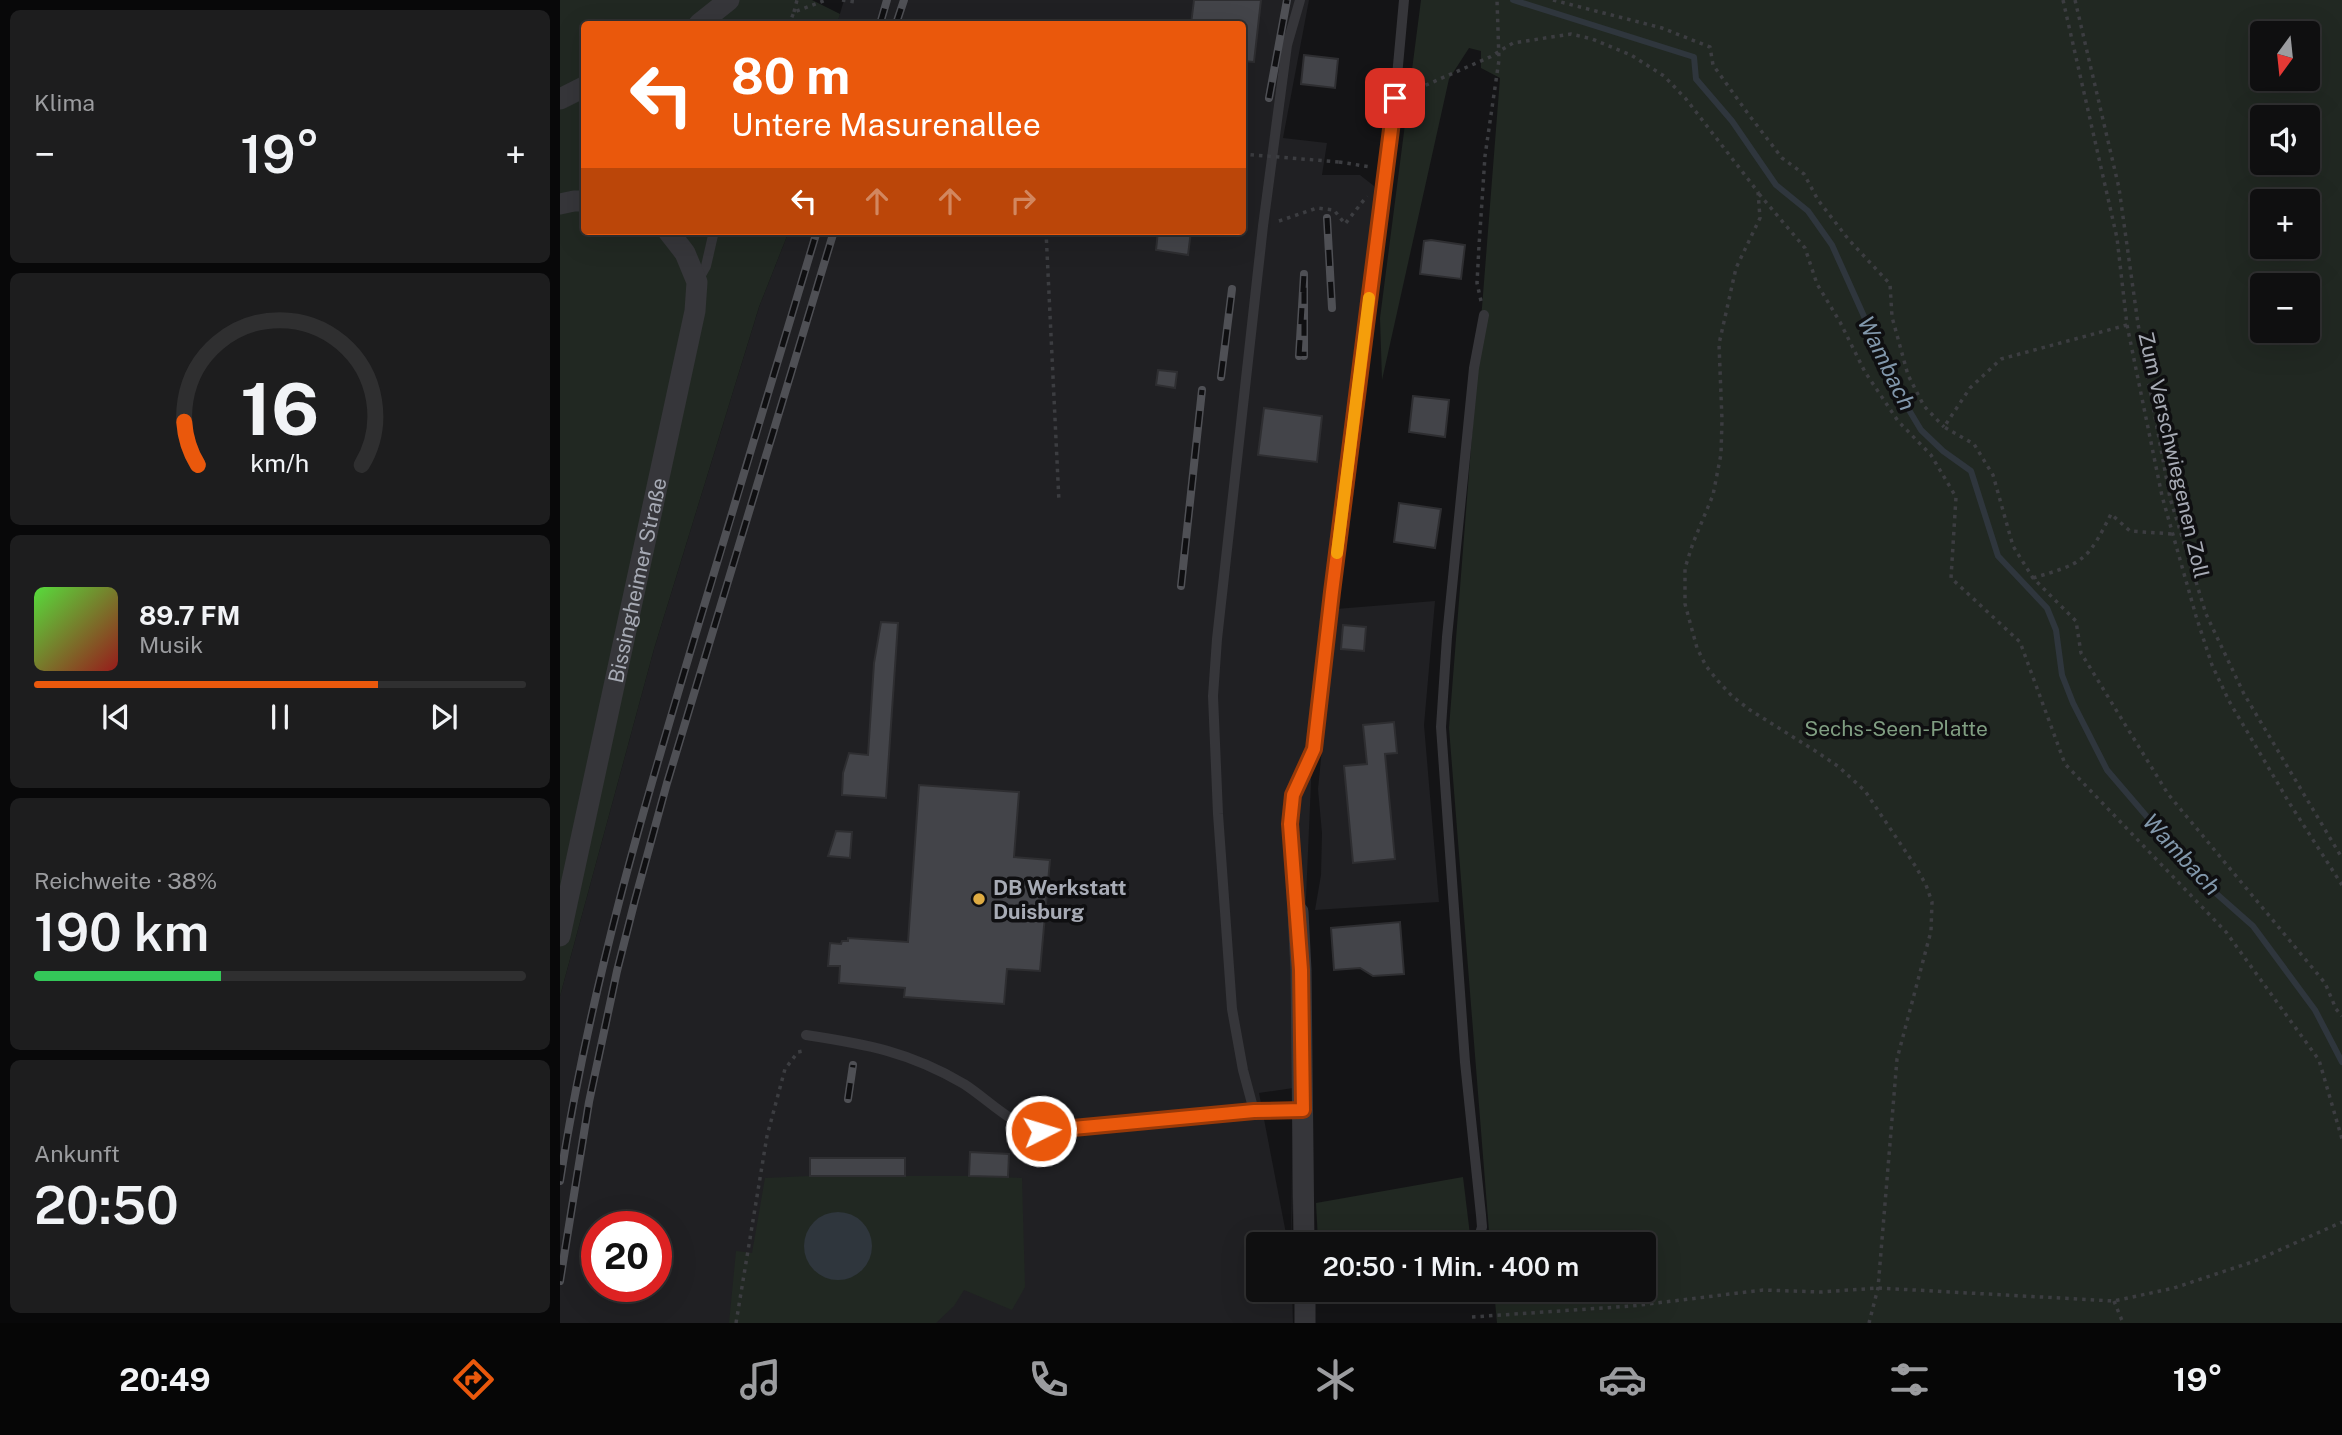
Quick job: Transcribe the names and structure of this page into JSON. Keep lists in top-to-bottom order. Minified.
{"streets":{"street":["Bissingheimer Straße"],"path":["Zum Verschwiegenen Zoll"]},"water":["Wambach"],"parks":["Sechs-Seen-Platte"],"places":["DB Werkstatt Duisburg"],"north":"bottom","page":{"tile":["Klima",["Reichweite · 38%","190 km"],["Ankunft","20:50"]],"map_buttons":["+","−"],"turn":["80 m","Untere Masurenallee"],"heat":["−","19°","+"],"song":["89.7 FM","Musik"],"limit":"20","trip":"20:50 · 1 Min. · 400 m","tabs":["20:49","19°"],"gauge":["16","km/h"]}}
